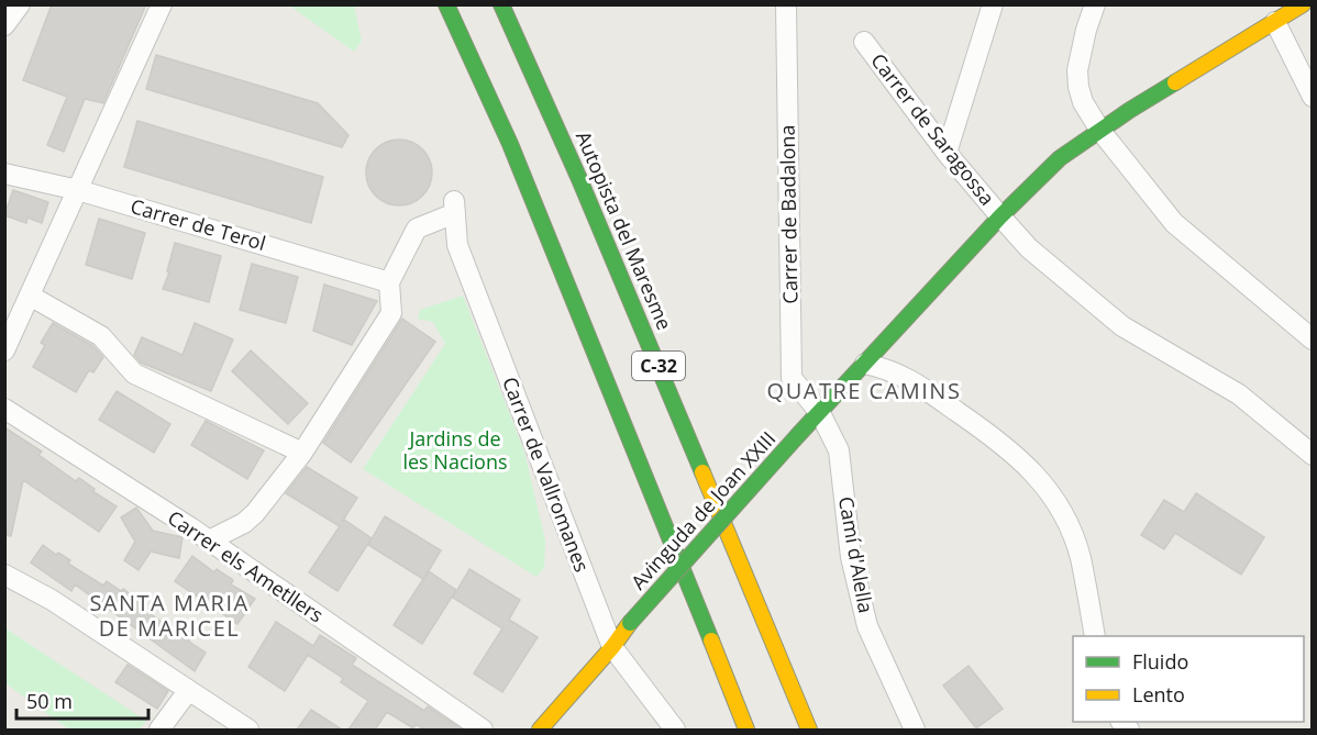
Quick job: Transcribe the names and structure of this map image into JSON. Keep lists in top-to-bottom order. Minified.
{"streets":{"main road":["Autopista del Maresme","C-32","Avinguda de Joan XXIII"],"street":["Carrer de Saragossa","Carrer de Badalona","Carrer de Terol","Carrer de Vallromanes","Camí d'Alella","Carrer els Ametllers"]},"crossings":[["Carrer de Saragossa","Avinguda de Joan XXIII"],["Carrer de Badalona","Avinguda de Joan XXIII"],["Carrer de Badalona","Camí d'Alella"],["Carrer de Terol","Carrer de Vallromanes"],["Carrer de Vallromanes","Avinguda de Joan XXIII"],["Avinguda de Joan XXIII","Camí d'Alella"]],"districts":["QUATRE CAMINS","SANTA MARIA DE MARICEL"],"parks":["Jardins de les Nacions"],"legend":["Fluido","Lento"],"scale_bar":"50 m"}
